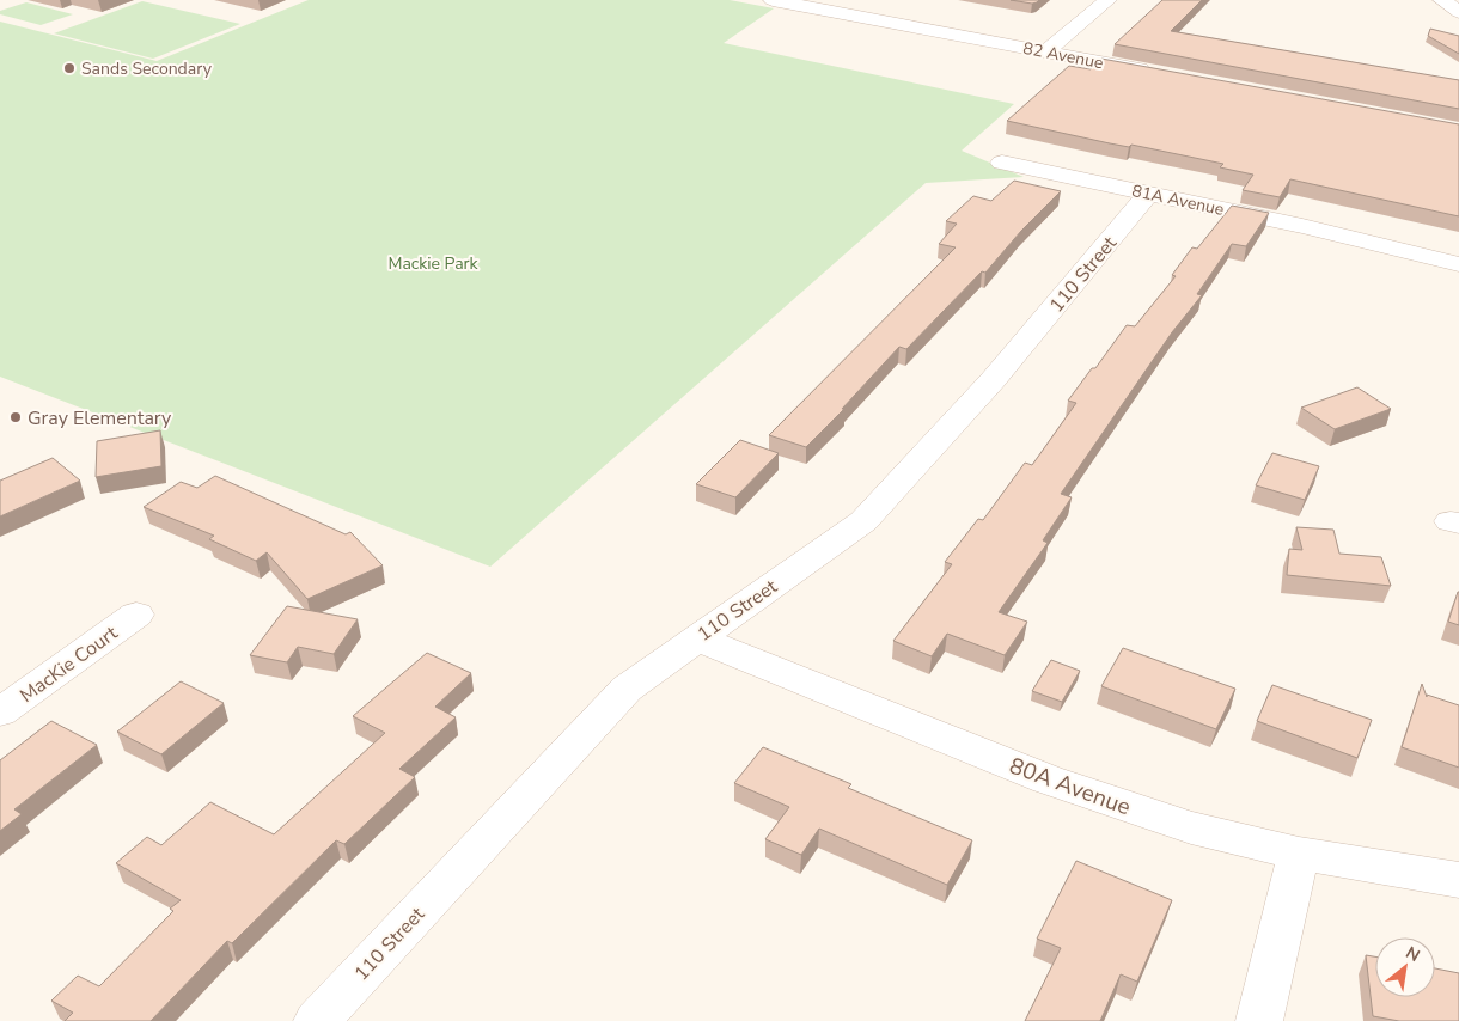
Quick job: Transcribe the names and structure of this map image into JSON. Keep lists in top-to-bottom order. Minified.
{"streets":{"street":["82 Avenue","81A Avenue","110 Street","MacKie Court","80A Avenue"]},"crossings":[["81A Avenue","110 Street"],["110 Street","80A Avenue"]],"parks":["Mackie Park"],"places":["Sands Secondary","Gray Elementary"],"north":"top right"}
